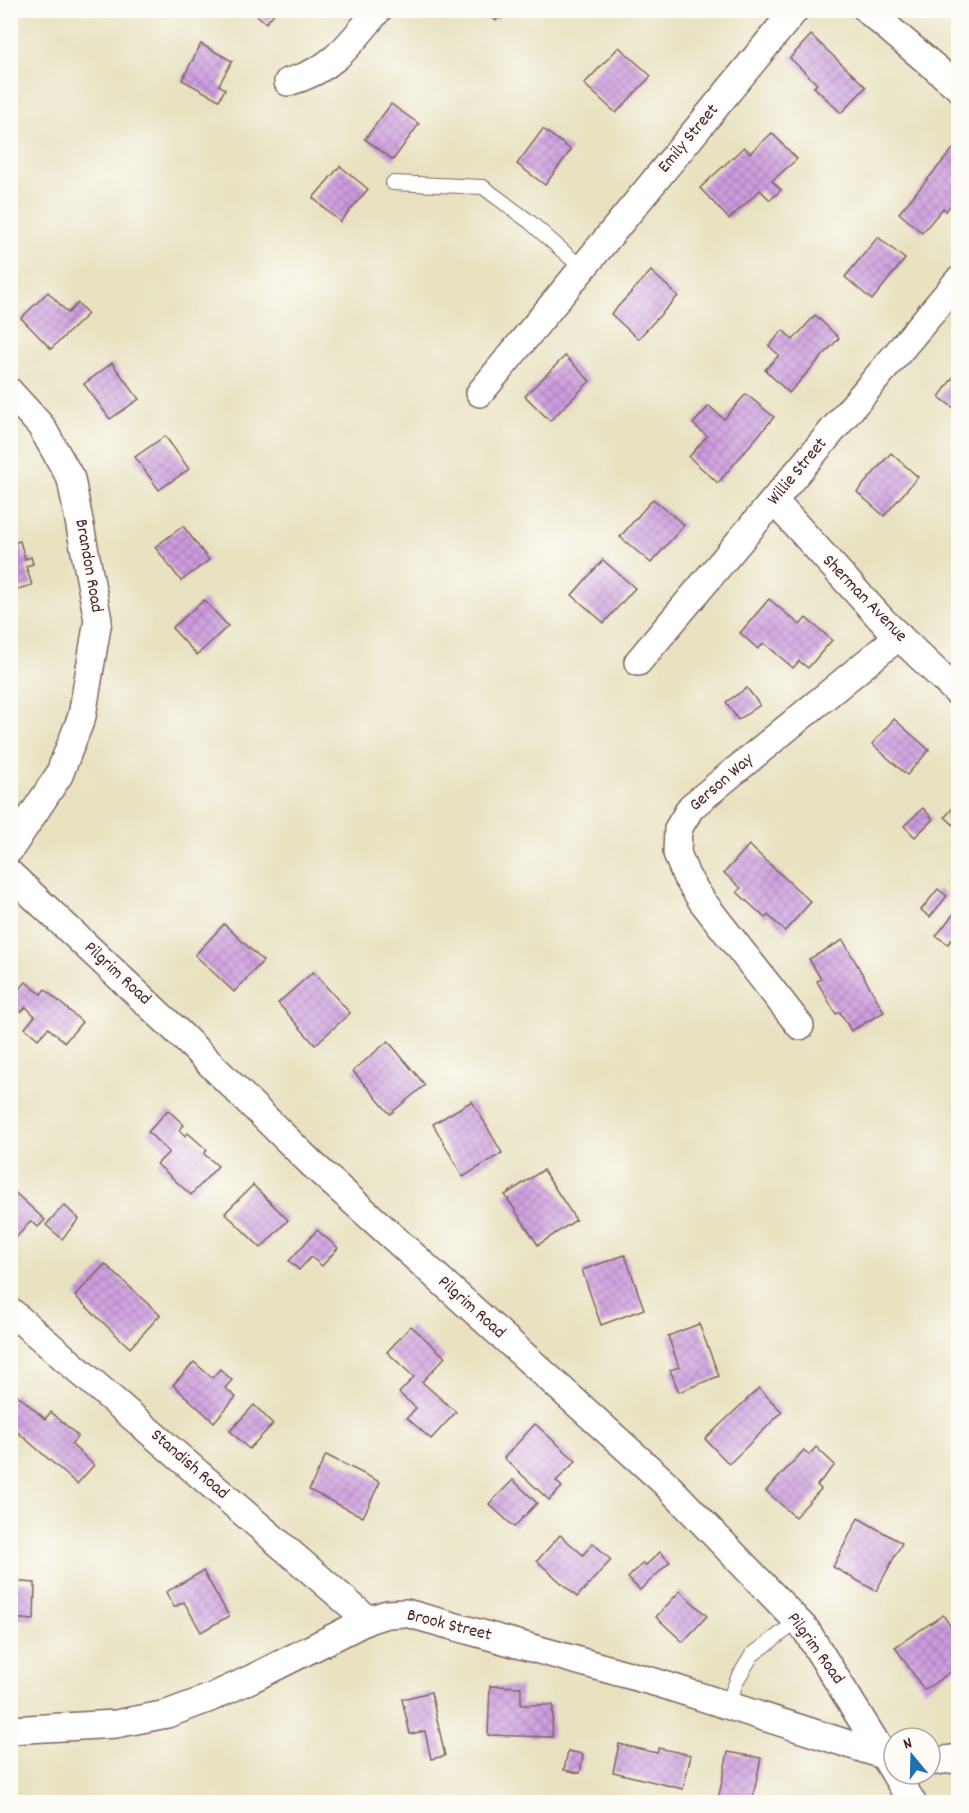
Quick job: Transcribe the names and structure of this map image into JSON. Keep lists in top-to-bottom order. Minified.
{"streets":{"street":["Emily Street","Willie Street","Brandon Road","Sherman Avenue","Gerson Way","Pilgrim Road","Standish Road","Brook Street"]},"crossings":[["Willie Street","Sherman Avenue"],["Sherman Avenue","Gerson Way"],["Standish Road","Brook Street"]],"north":"top"}
